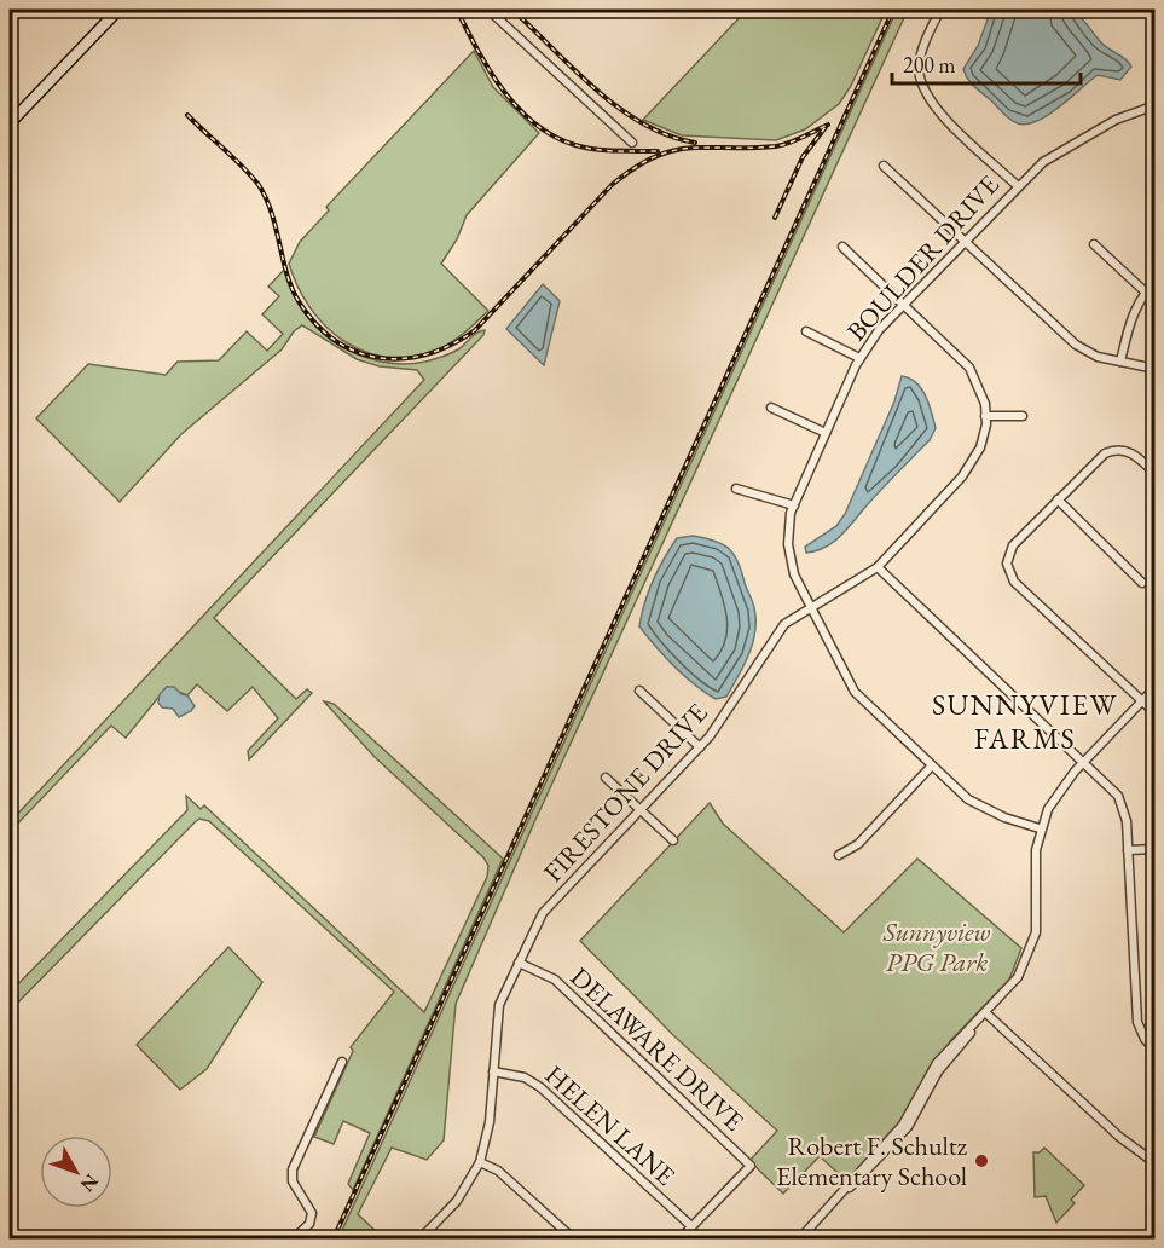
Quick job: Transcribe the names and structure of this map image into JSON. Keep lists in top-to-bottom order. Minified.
{"streets":{"street":["BOULDER DRIVE","FIRESTONE DRIVE","DELAWARE DRIVE","HELEN LANE"]},"crossings":[["BOULDER DRIVE","FIRESTONE DRIVE"],["FIRESTONE DRIVE","DELAWARE DRIVE"],["FIRESTONE DRIVE","HELEN LANE"],["DELAWARE DRIVE","HELEN LANE"]],"districts":["SUNNYVIEW FARMS"],"parks":["Sunnyview PPG Park"],"places":["Robert F. Schultz Elementary School"],"scale_bar":"200 m","north":"bottom right"}
